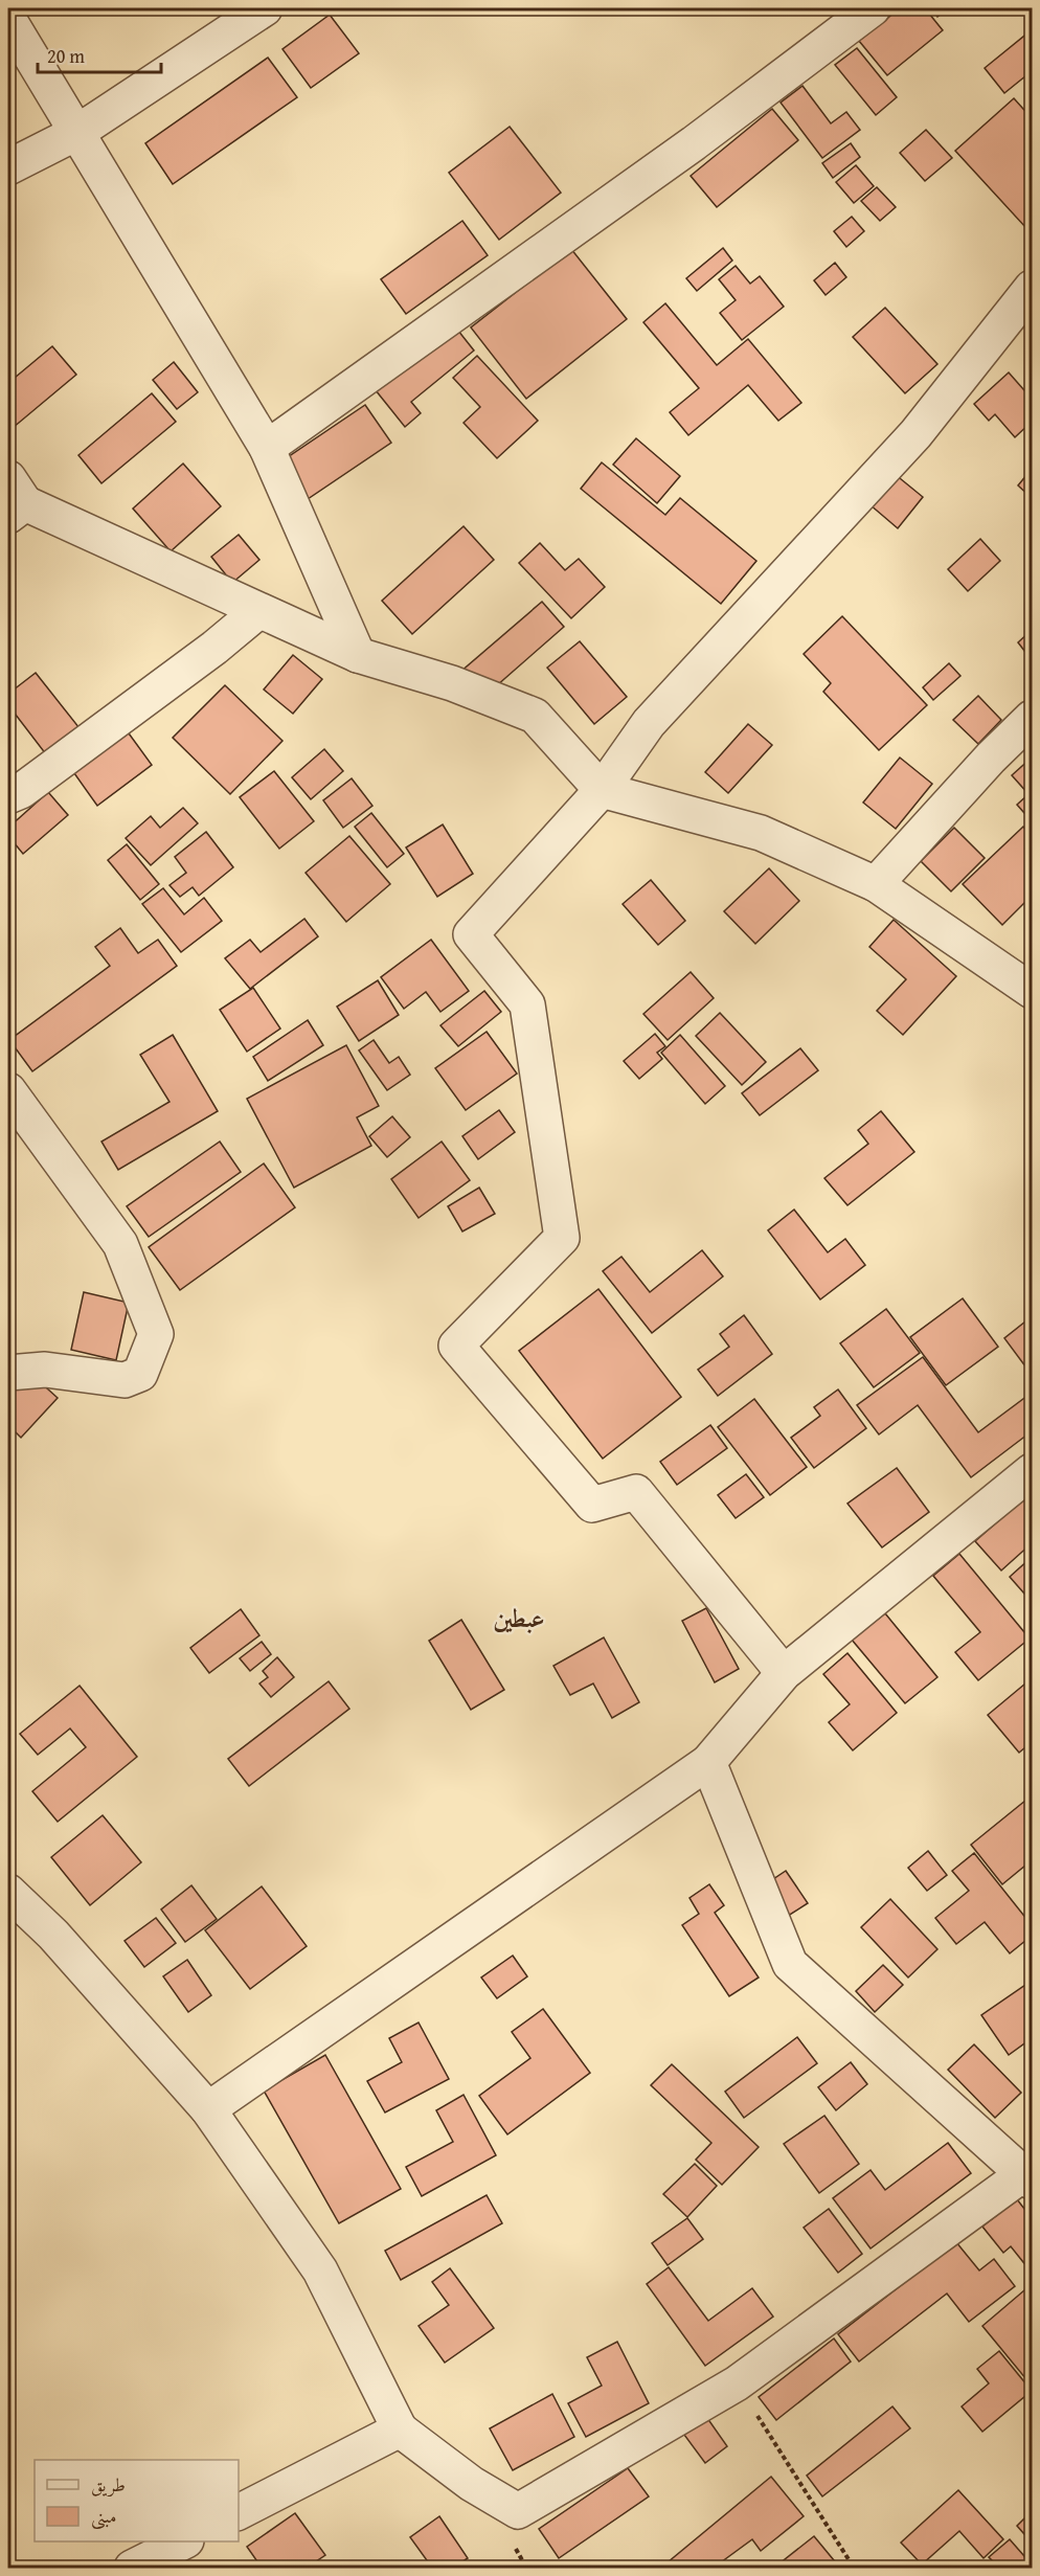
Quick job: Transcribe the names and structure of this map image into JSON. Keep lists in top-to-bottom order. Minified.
{"districts":["عبطين"],"legend":["طريق","مبنى"],"scale_bar":"20 m"}
